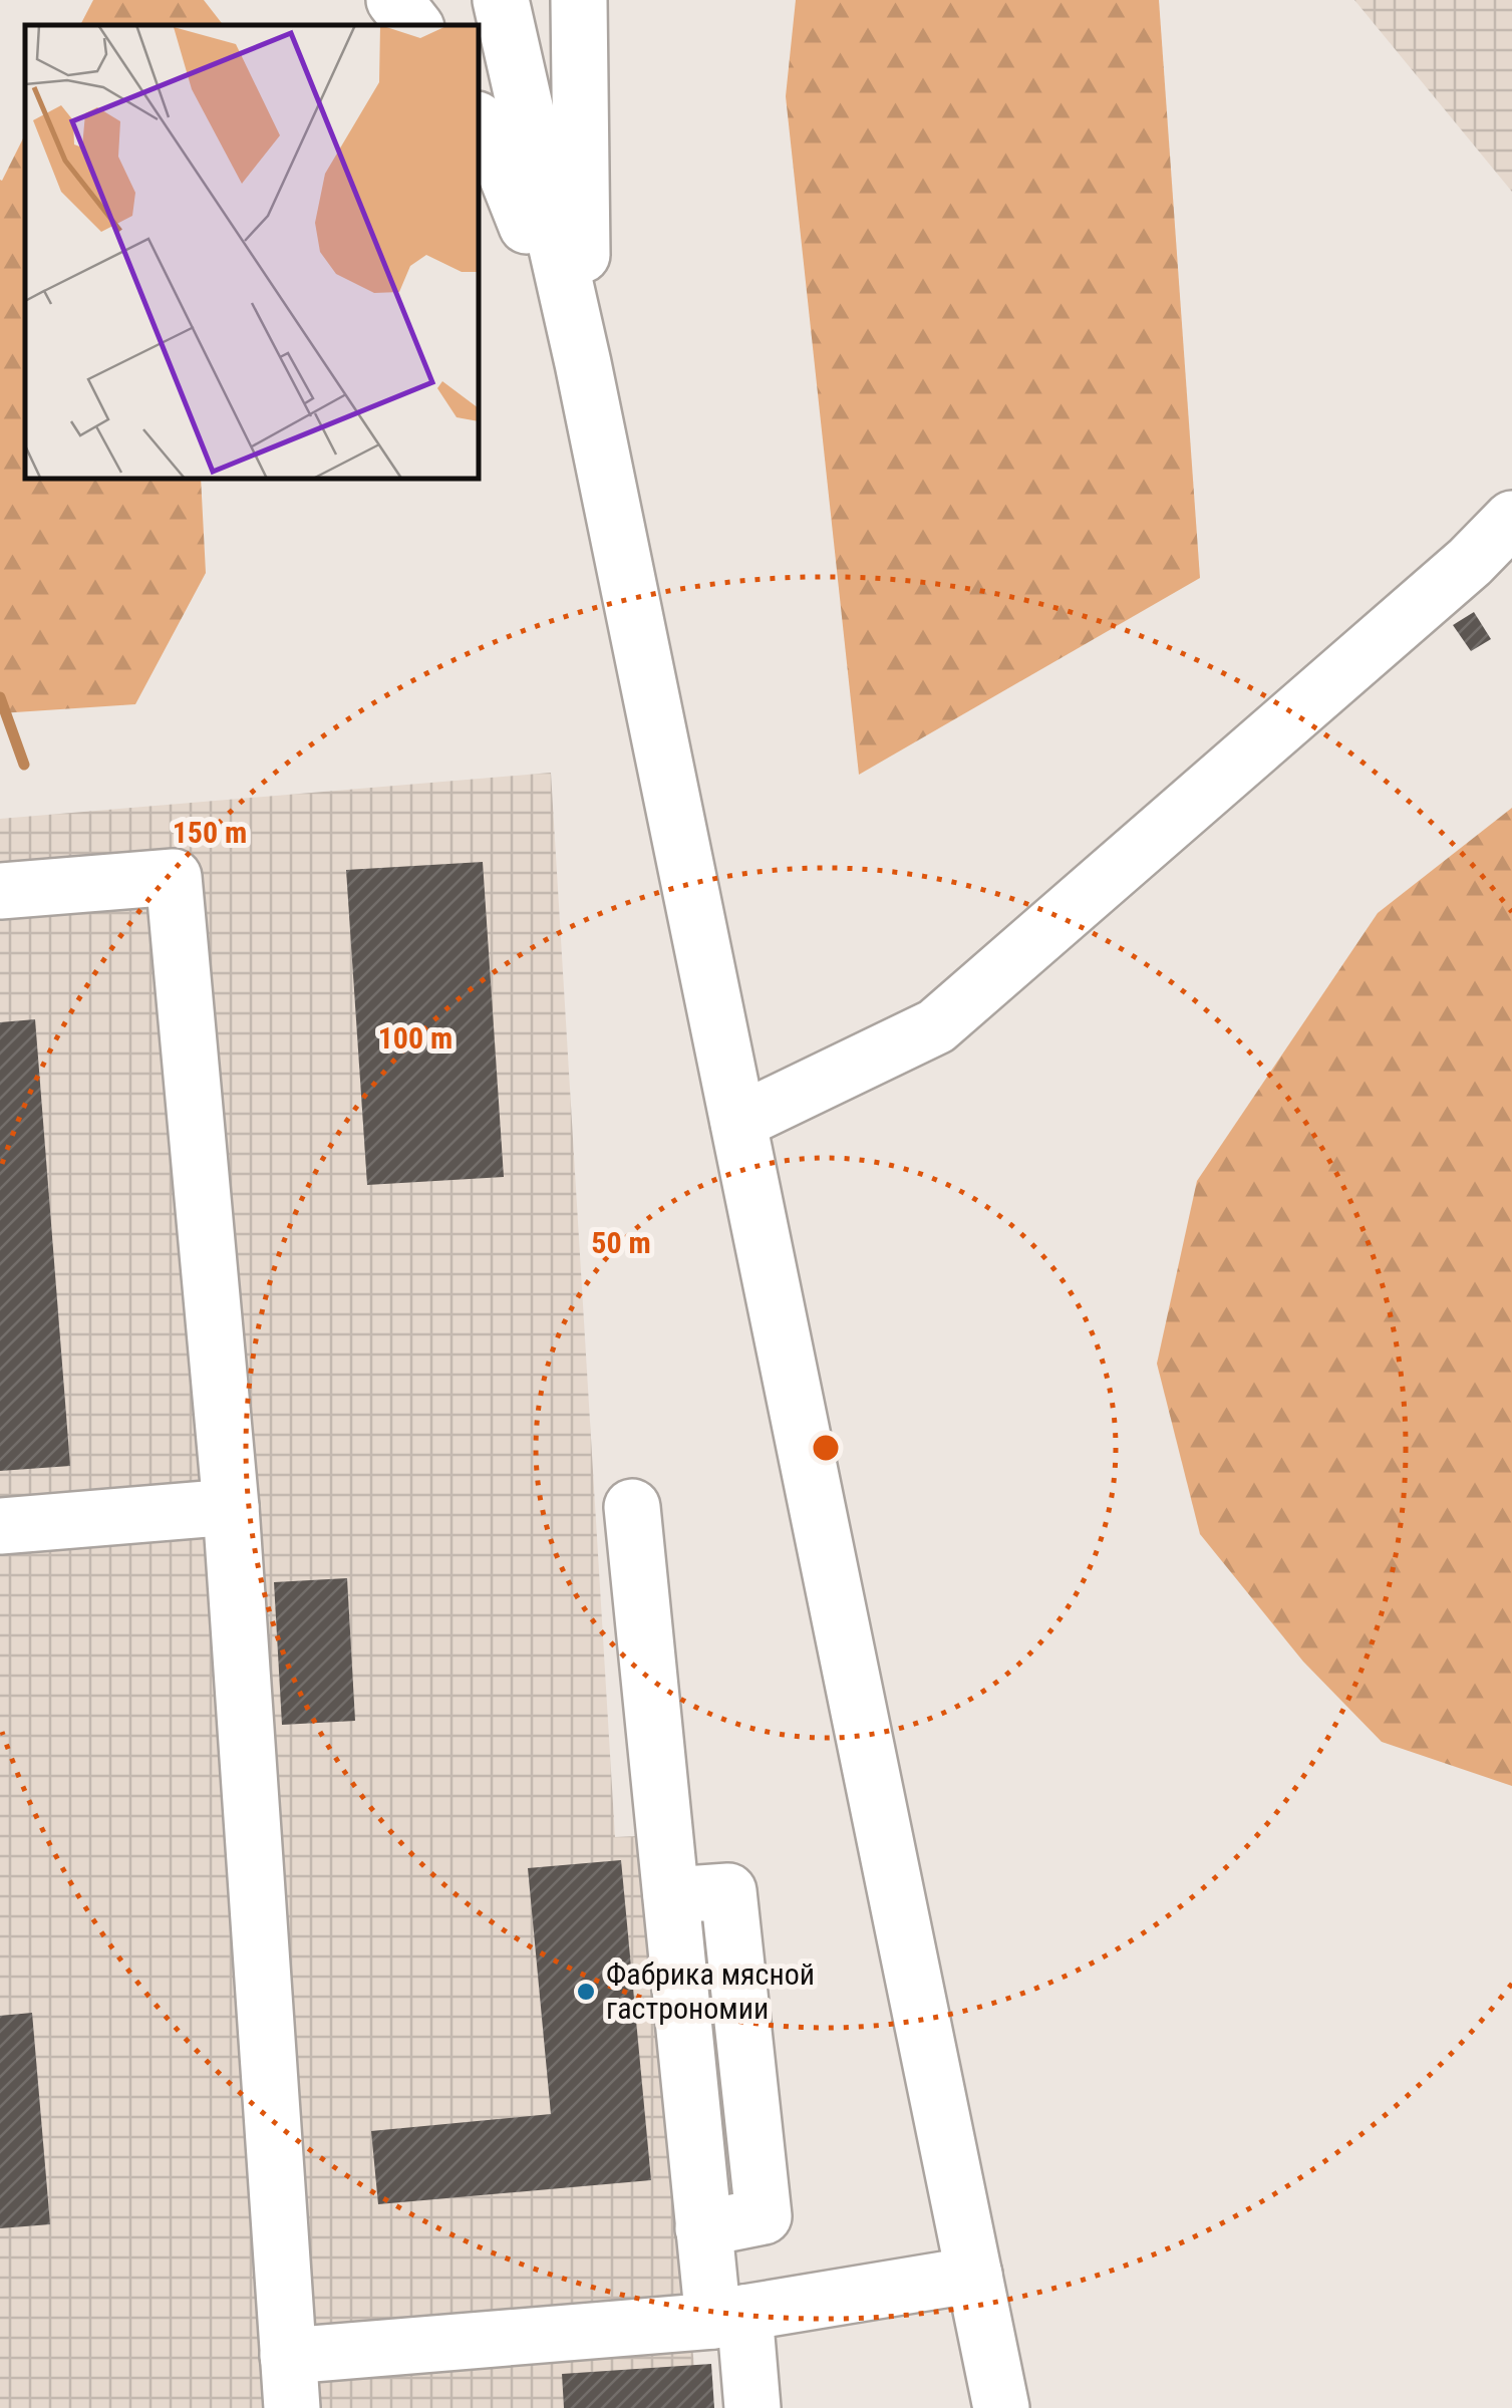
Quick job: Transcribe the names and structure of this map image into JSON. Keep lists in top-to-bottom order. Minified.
{"places":["Фабрика мясной гастрономии"],"rings":["150 m","100 m","50 m"]}
